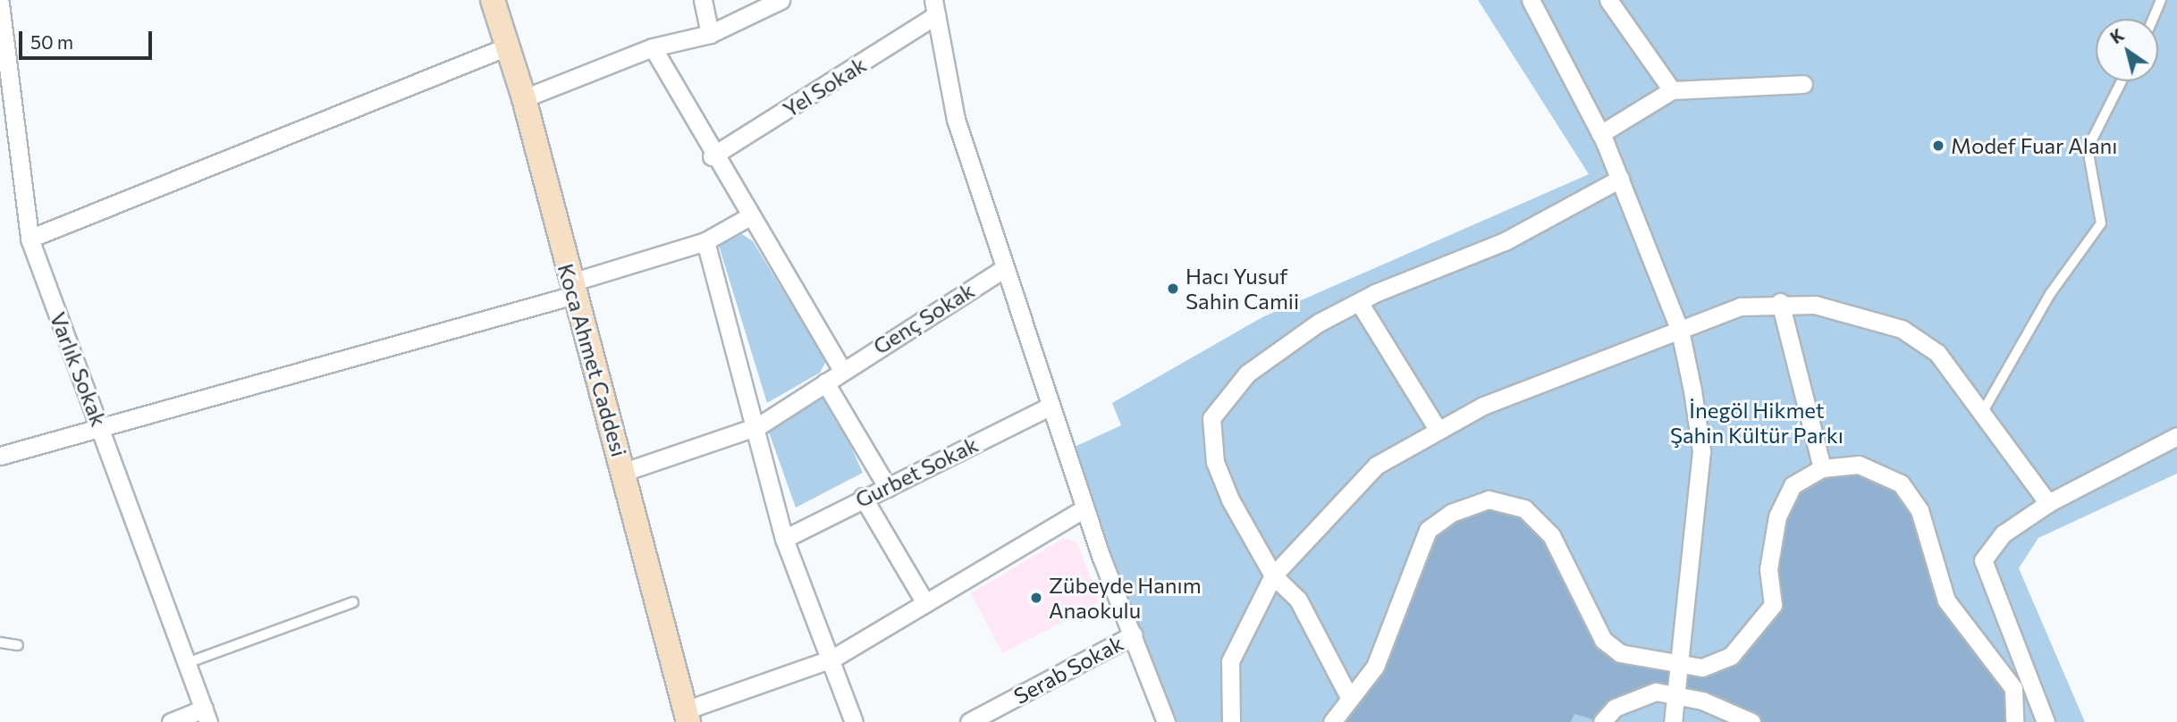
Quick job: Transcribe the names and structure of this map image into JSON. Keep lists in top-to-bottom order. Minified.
{"streets":{"street":["Yel Sokak","Genç Sokak","Koca Ahmet Caddesi","Varlık Sokak","Gurbet Sokak","Serab Sokak"]},"crossings":[["Genç Sokak","Koca Ahmet Caddesi"]],"parks":["İnegöl Hikmet Şahin Kültür Parkı"],"places":["Modef Fuar Alanı","Hacı Yusuf Sahin Camii","Zübeyde Hanım Anaokulu"],"scale_bar":"50 m","north":"top left"}
